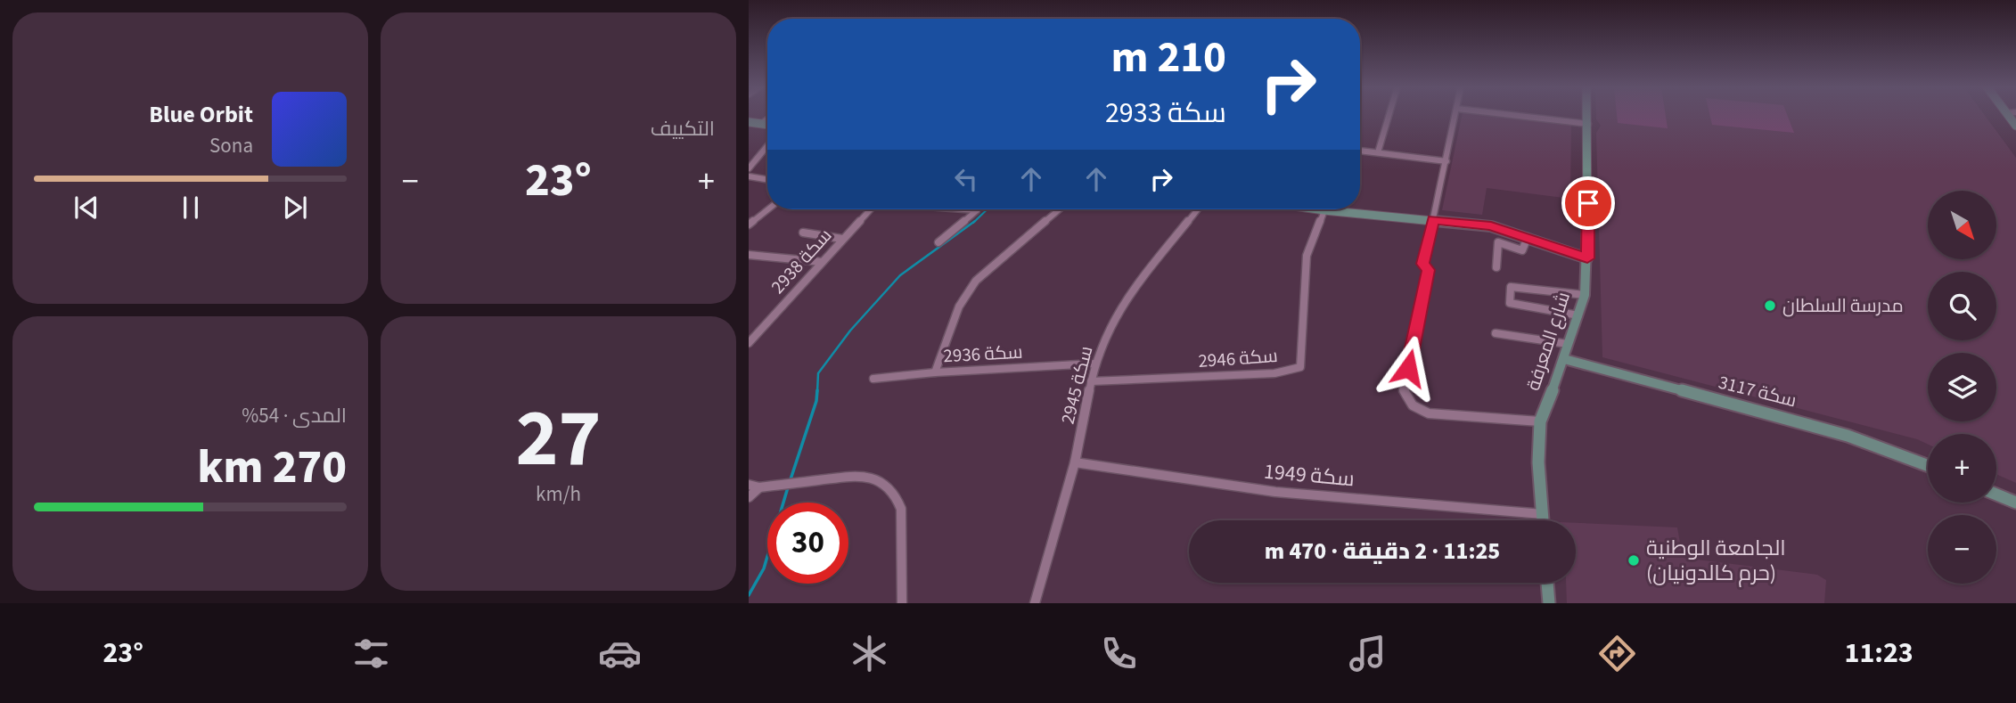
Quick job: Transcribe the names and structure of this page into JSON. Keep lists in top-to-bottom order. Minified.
{"streets":{"street":["سكة 2938","شارع المعرفة","سكة 2936","سكة 2946","سكة 2945","سكة 3117","سكة 1949"]},"crossings":[["شارع المعرفة","سكة 3117"],["شارع المعرفة","سكة 1949"],["سكة 2936","سكة 2945"],["سكة 2946","سكة 2945"],["سكة 2945","سكة 1949"]],"places":["مدرسة السلطان","الجامعة الوطنية (حرم كالدونيان)"],"north":"bottom right","page":{"tile":["التكييف",["27","km/h"],["المدى · 54%","270 km"]],"turn":["210 m","سكة 2933"],"song":["Blue Orbit","Sona"],"heat":["−","23°","+"],"map_buttons":["+","−"],"limit":"30","trip":"11:25 · 2 دقيقة · 470 m","tabs":["11:23","23°"]}}
